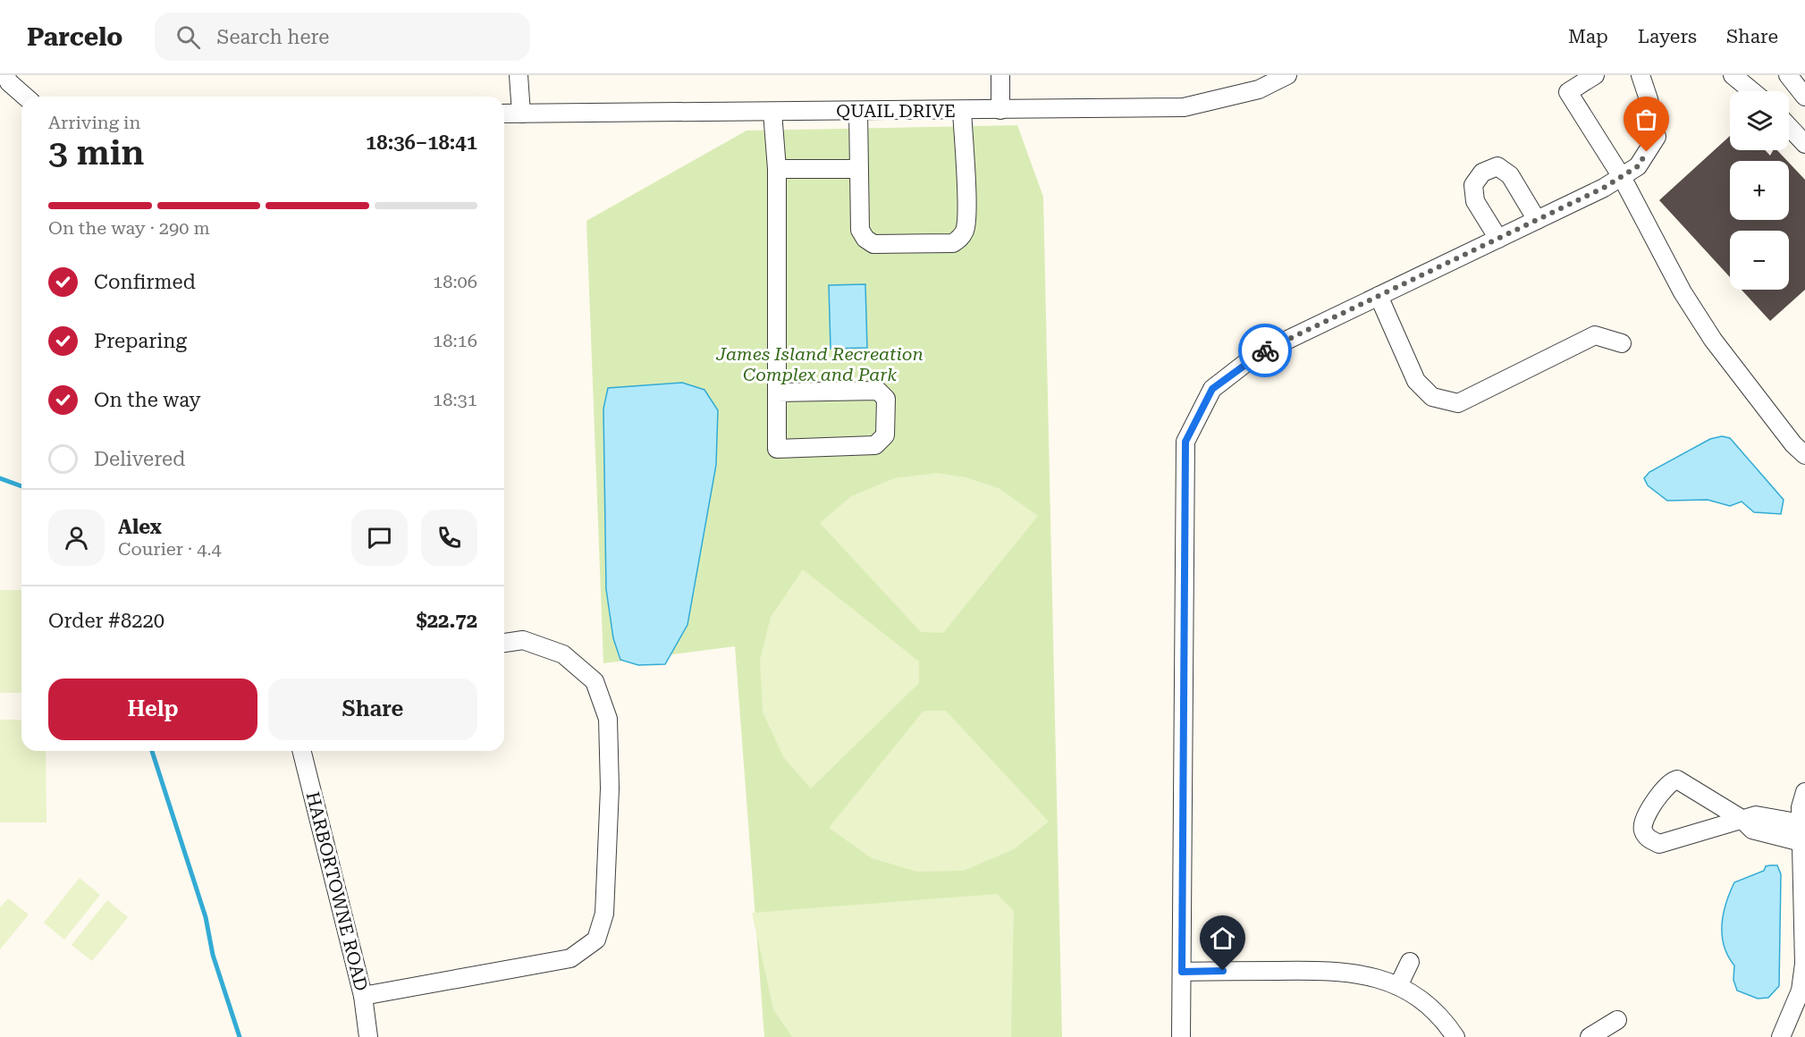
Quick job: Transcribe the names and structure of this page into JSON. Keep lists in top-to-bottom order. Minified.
{"streets":{"street":["QUAIL DRIVE","HARBORTOWNE ROAD"]},"parks":["James Island Recreation Complex and Park"],"page":{"header":"Parcelo","search":"Search here","nav":["Map","Layers","Share"],"map_buttons":["+","−"],"heading":["3 min","Arriving in","18:36–18:41"],"panel":["Alex","Courier · 4.4","Order #8220","$22.72"],"bar":"On the way · 290 m","list":[["Confirmed","18:06"],["Preparing","18:16"],["On the way","18:31"],"Delivered"],"buttons":["Help","Share"]}}
